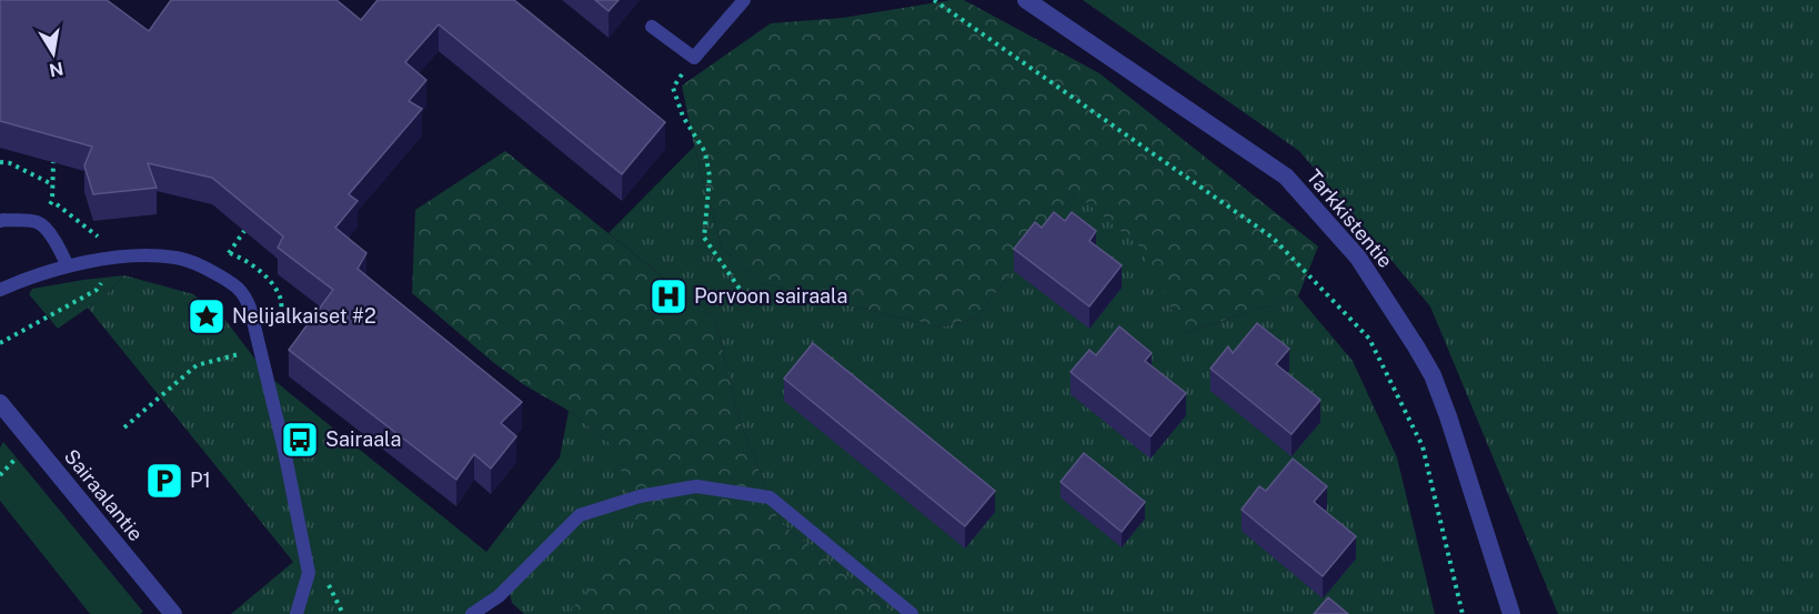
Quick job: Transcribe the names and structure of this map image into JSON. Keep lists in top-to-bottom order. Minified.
{"streets":{"street":["Tarkkistentie","Sairaalantie"]},"places":{"hospital":["Porvoon sairaala"],"place":["Nelijalkaiset #2"],"bus stop":["Sairaala"],"parking":["P1"]},"north":"bottom"}
